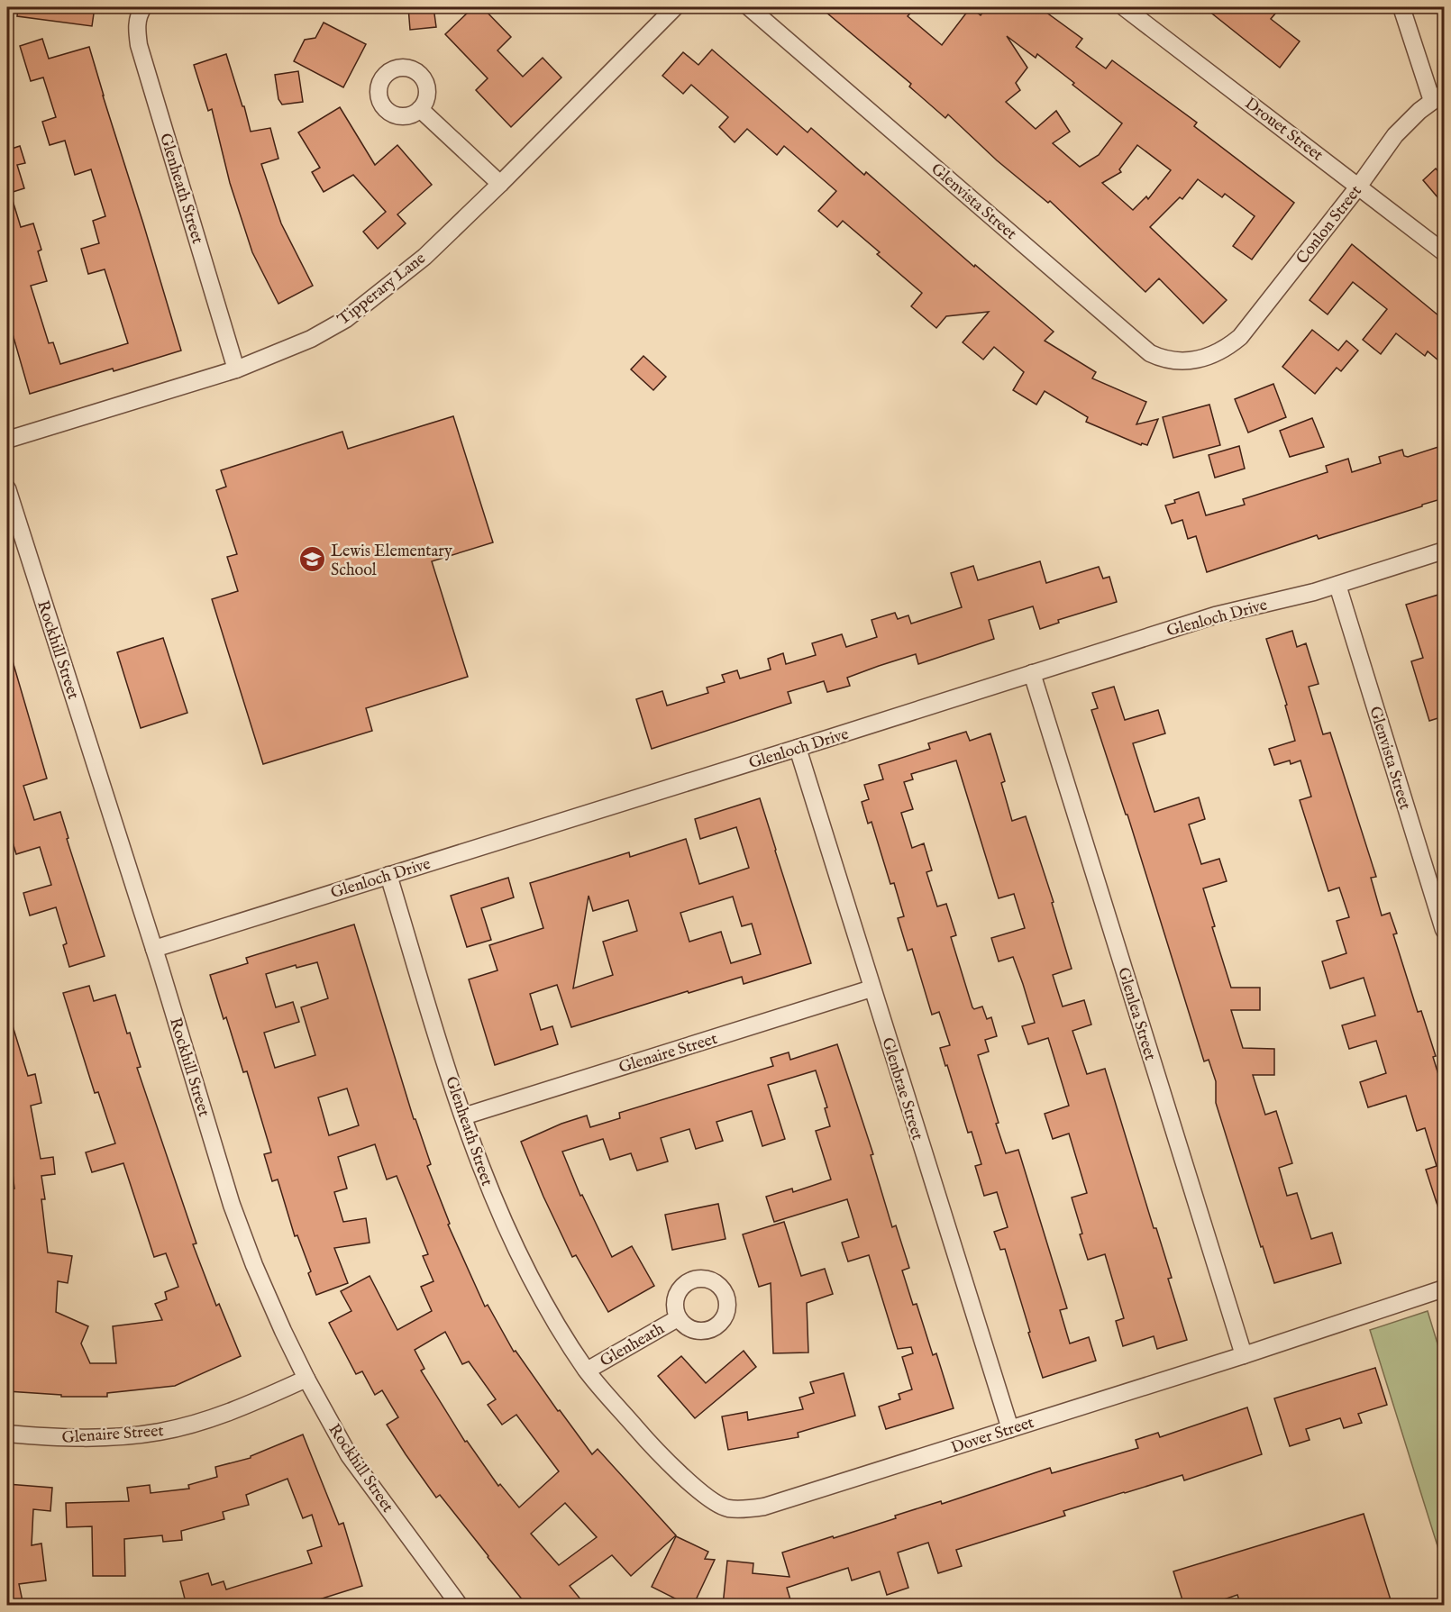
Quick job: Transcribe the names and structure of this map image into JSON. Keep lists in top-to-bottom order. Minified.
{"streets":{"street":["Drouet Street","Glenheath Street","Glenvista Street","Conlon Street","Tipperary Lane","Glenloch Drive","Rockhill Street","Glenlea Street","Glenaire Street","Glenbrae Street","Glenheath","Dover Street"]},"crossings":[["Drouet Street","Conlon Street"],["Glenheath Street","Tipperary Lane"],["Glenheath Street","Glenloch Drive"],["Glenheath Street","Glenaire Street"],["Glenheath Street","Glenheath"],["Glenheath Street","Dover Street"],["Glenvista Street","Conlon Street"],["Glenvista Street","Glenloch Drive"],["Glenloch Drive","Rockhill Street"],["Glenloch Drive","Glenlea Street"],["Glenloch Drive","Glenbrae Street"],["Rockhill Street","Glenaire Street"],["Glenlea Street","Dover Street"],["Glenaire Street","Glenbrae Street"],["Glenbrae Street","Dover Street"],["Glenheath","Dover Street"]],"places":{"school or university":["Lewis Elementary School"]}}
